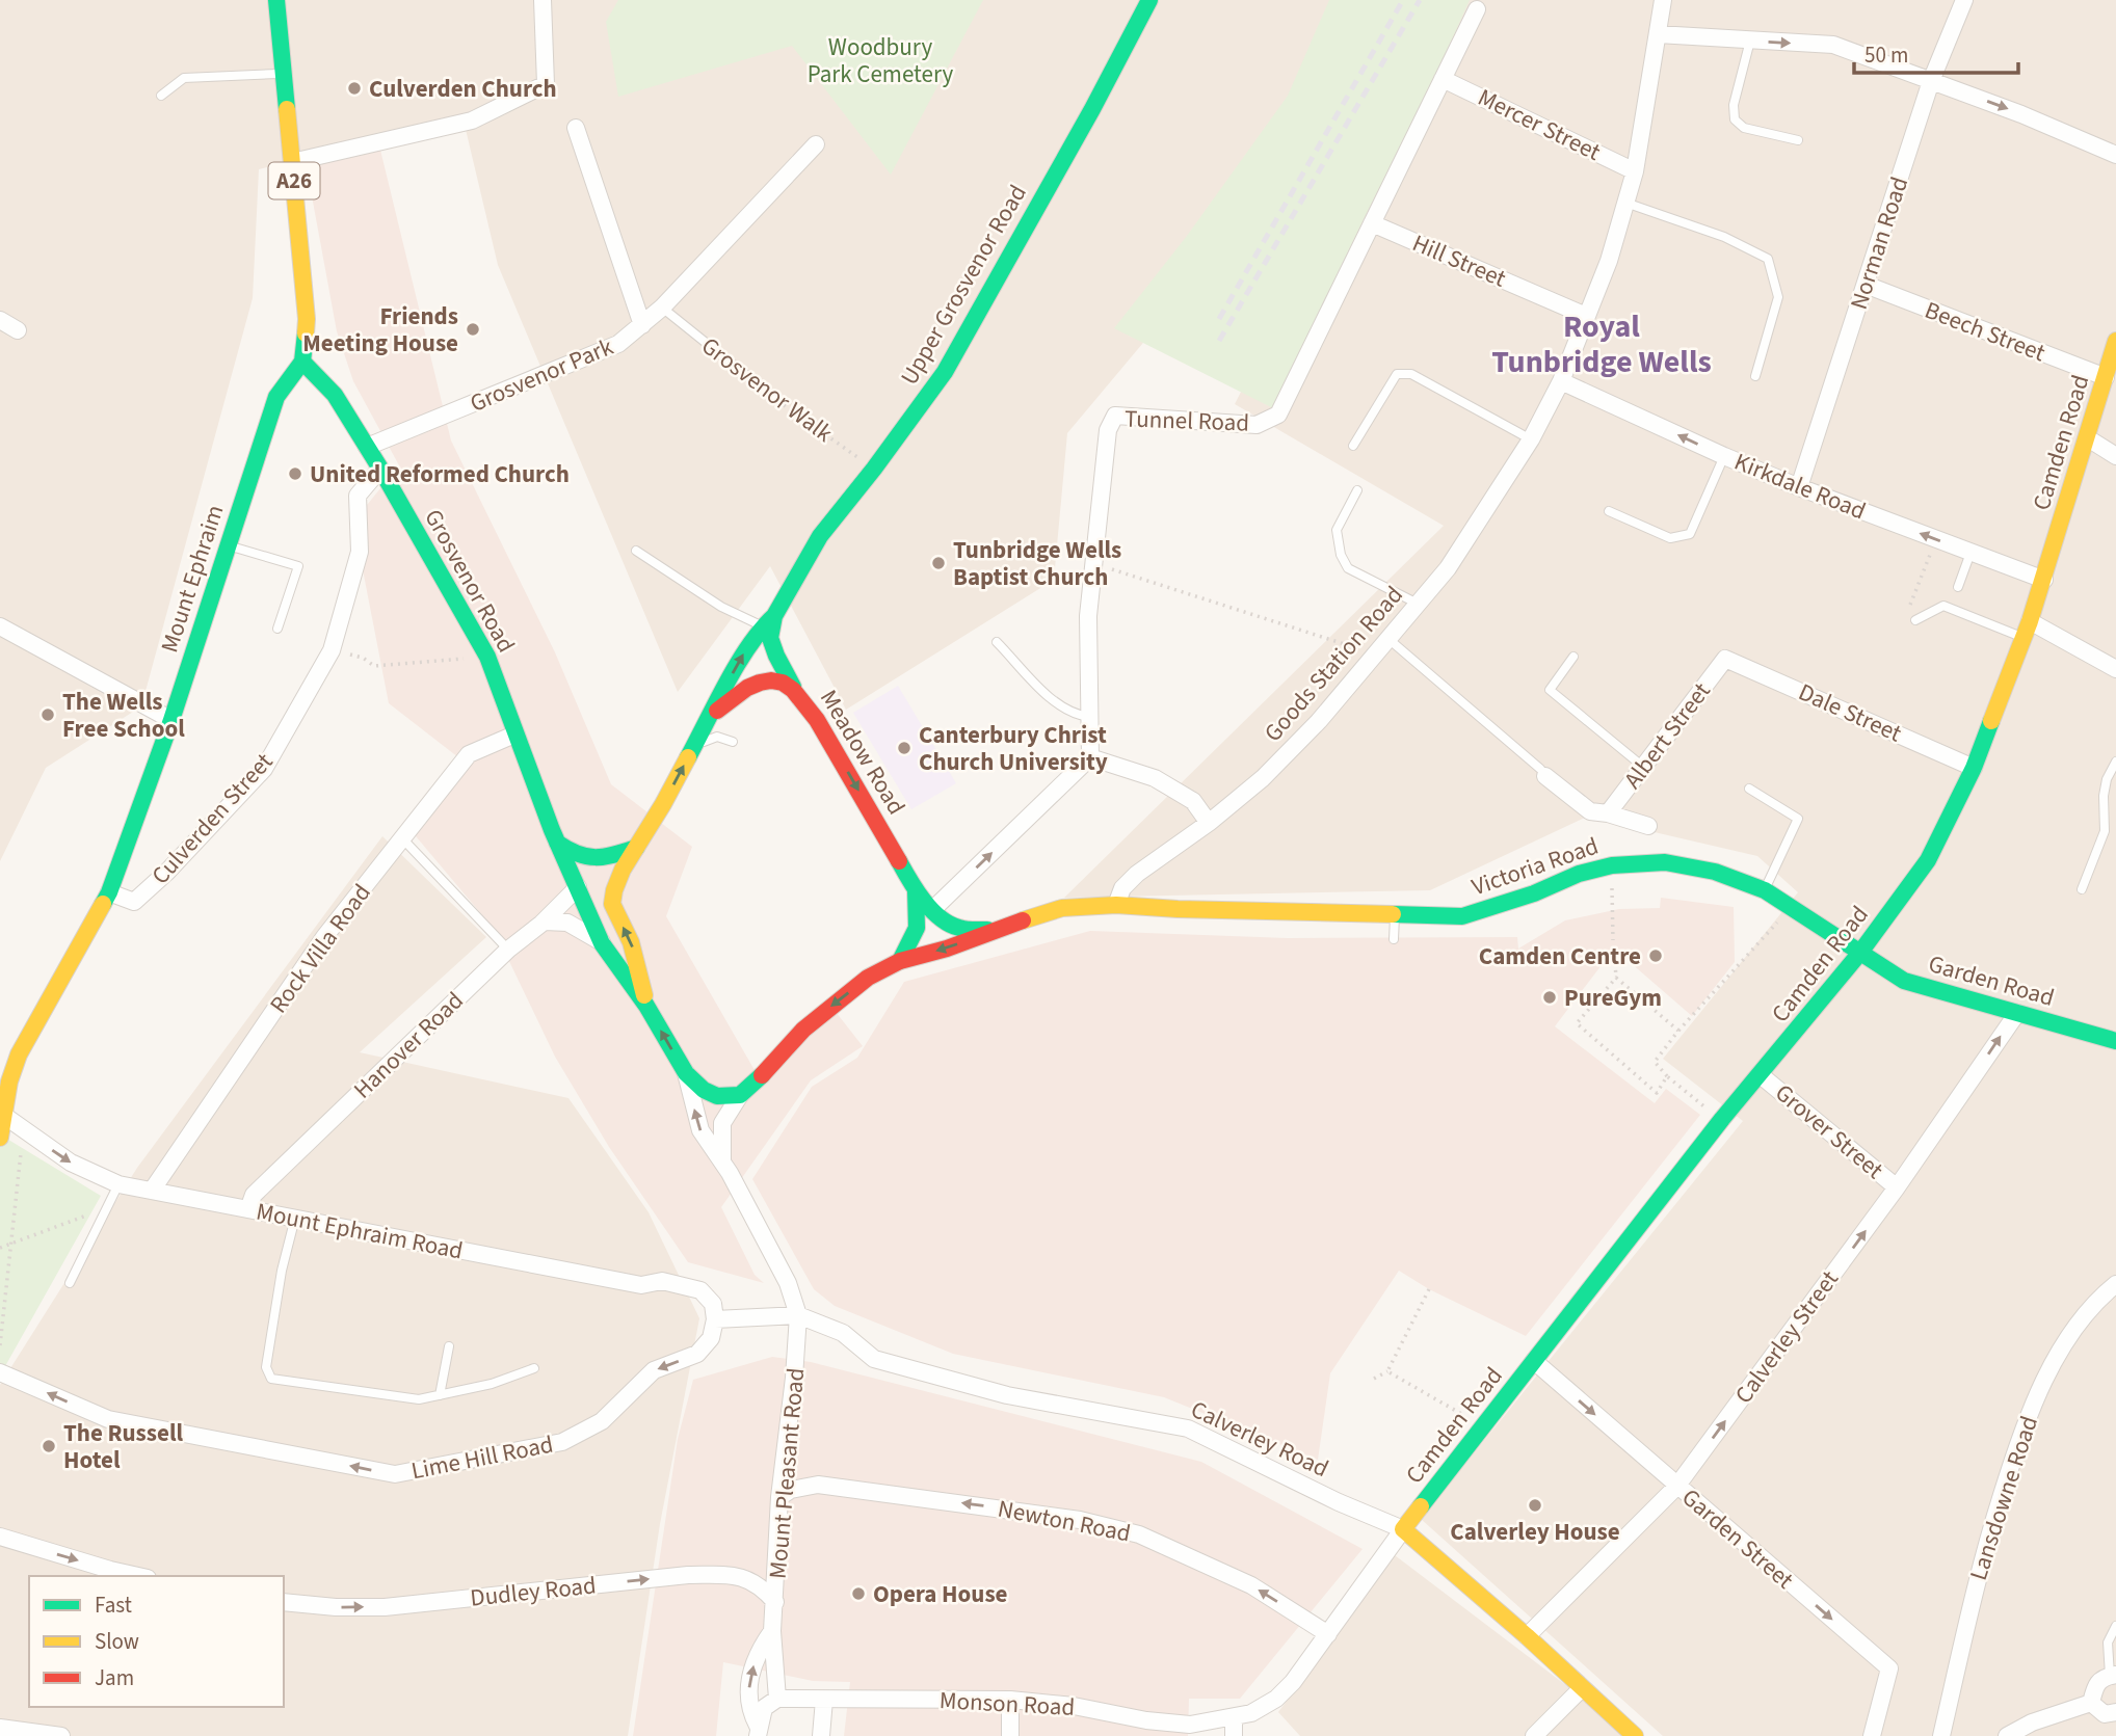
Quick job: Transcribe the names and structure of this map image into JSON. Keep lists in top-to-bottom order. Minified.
{"streets":{"main road":["A26","Upper Grosvenor Road","Camden Road","Mount Ephraim","Grosvenor Road","Meadow Road","Victoria Road","Garden Road","Calverley Road"],"street":["Mercer Street","Norman Road","Hill Street","Beech Street","Grosvenor Park","Tunnel Road","Kirkdale Road","Goods Station Road","Dale Street","Albert Street","Culverden Street","Rock Villa Road","Hanover Road","Grover Street","Mount Ephraim Road","Calverley Street","Lime Hill Road","Mount Pleasant Road","Lansdowne Road","Newton Road","Garden Street","Dudley Road","Monson Road"],"lane":["Grosvenor Walk"]},"crossings":[["Mercer Street","Tunnel Road"],["Mercer Street","Goods Station Road"],["A26","Mount Ephraim"],["A26","Grosvenor Road"],["A26","Mount Ephraim Road"],["Norman Road","Beech Street"],["Norman Road","Kirkdale Road"],["Hill Street","Tunnel Road"],["Hill Street","Goods Station Road"],["Upper Grosvenor Road","Grosvenor Walk"],["Upper Grosvenor Road","Grosvenor Road"],["Upper Grosvenor Road","Meadow Road"],["Upper Grosvenor Road","Hanover Road"],["Beech Street","Camden Road"],["Grosvenor Park","Grosvenor Walk"],["Grosvenor Park","Grosvenor Road"],["Camden Road","Kirkdale Road"],["Camden Road","Dale Street"],["Camden Road","Victoria Road"],["Camden Road","Garden Road"],["Camden Road","Grover Street"],["Camden Road","Calverley Road"],["Camden Road","Garden Street"],["Camden Road","Monson Road"],["Kirkdale Road","Goods Station Road"],["Mount Ephraim","Grosvenor Road"],["Mount Ephraim","Culverden Street"],["Grosvenor Road","Culverden Street"],["Grosvenor Road","Rock Villa Road"],["Grosvenor Road","Hanover Road"],["Grosvenor Road","Calverley Road"],["Grosvenor Road","Mount Pleasant Road"],["Goods Station Road","Victoria Road"],["Dale Street","Albert Street"],["Victoria Road","Garden Road"],["Rock Villa Road","Mount Ephraim Road"],["Garden Road","Calverley Street"],["Hanover Road","Mount Ephraim Road"],["Grover Street","Calverley Street"],["Mount Ephraim Road","Lime Hill Road"],["Calverley Street","Calverley Road"],["Calverley Street","Garden Street"],["Calverley Road","Mount Pleasant Road"],["Calverley Road","Monson Road"],["Mount Pleasant Road","Newton Road"],["Mount Pleasant Road","Dudley Road"],["Mount Pleasant Road","Monson Road"],["Newton Road","Monson Road"]],"one_way":["Kirkdale Road","Meadow Road","Calverley Street","Lime Hill Road","Newton Road","Garden Street","Dudley Road"],"districts":["Royal Tunbridge Wells"],"parks":["Woodbury Park Cemetery"],"places":["Culverden Church","Friends Meeting House","United Reformed Church","Tunbridge Wells Baptist Church","The Wells Free School","Canterbury Christ Church University","Camden Centre","PureGym","The Russell Hotel","Calverley House","Opera House"],"legend":["Fast","Slow","Jam"],"scale_bar":"50 m"}
